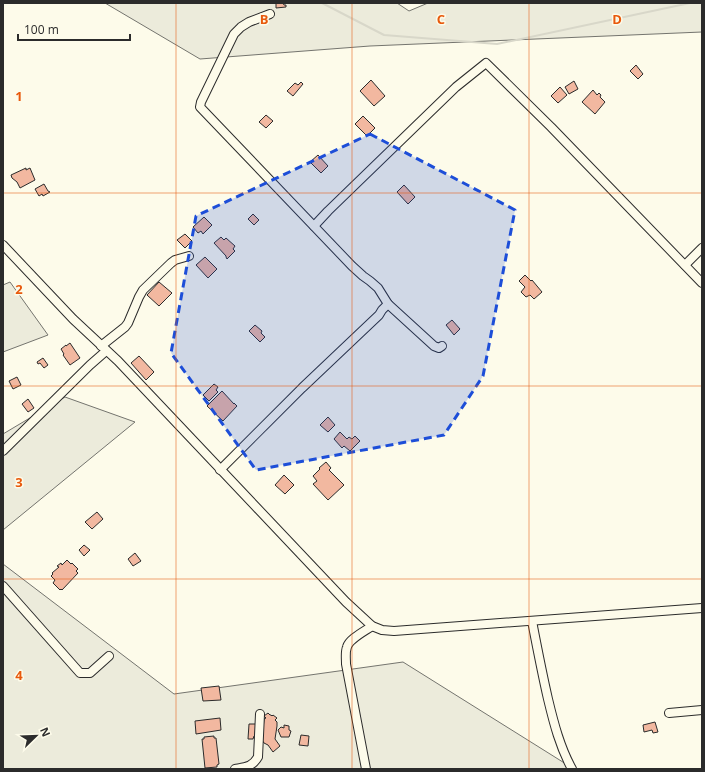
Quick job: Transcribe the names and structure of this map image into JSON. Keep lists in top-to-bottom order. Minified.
{"scale_bar":"100 m","north":"top right","grid":{"columns":["B","C","D"],"rows":["1","2","3","4"]}}
